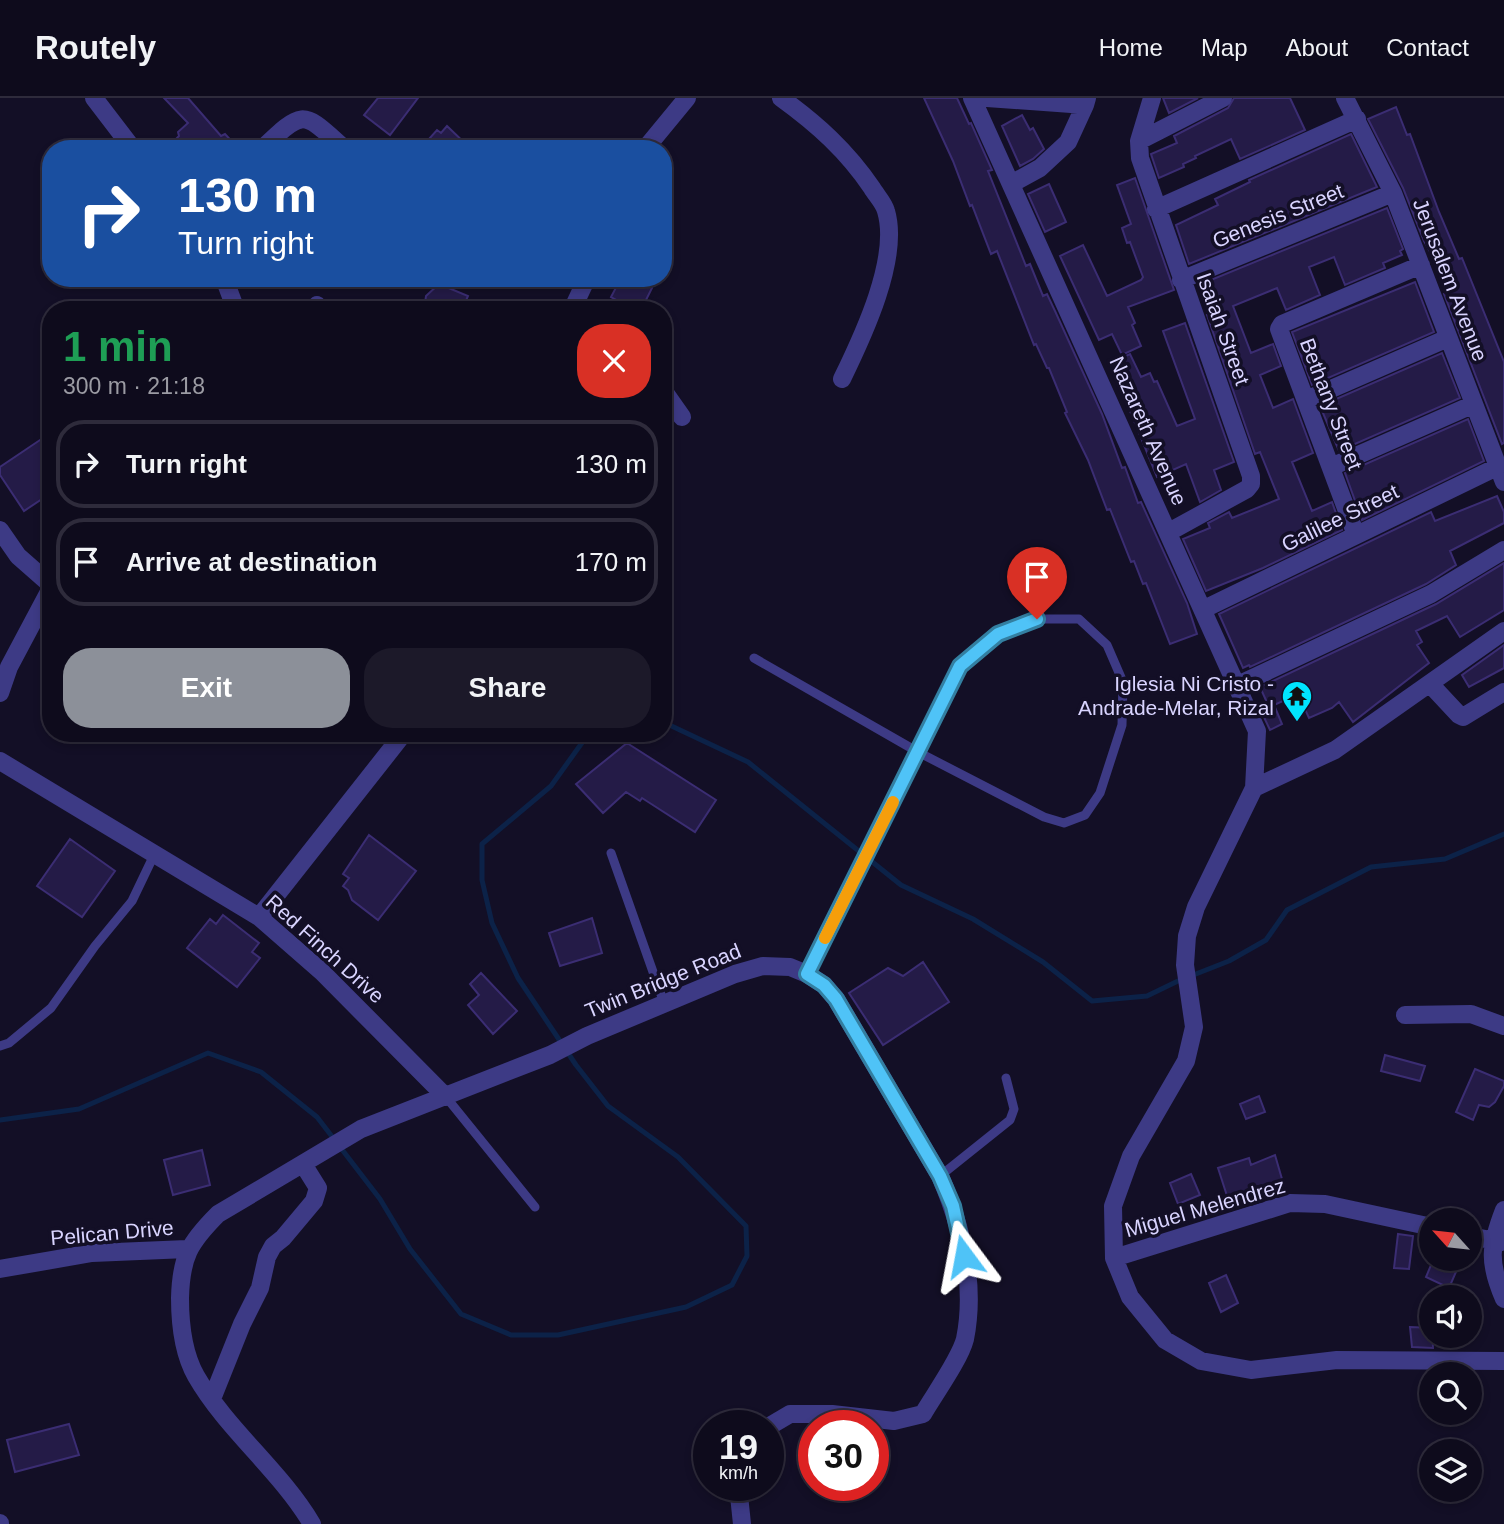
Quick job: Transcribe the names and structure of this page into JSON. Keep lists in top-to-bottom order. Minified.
{"streets":{"street":["Genesis Street","Jerusalem Avenue","Isaiah Street","Bethany Street","Nazareth Avenue","Galilee Street","Red Finch Drive","Twin Bridge Road","Miguel Melendrez","Pelican Drive"]},"crossings":[["Genesis Street","Jerusalem Avenue"],["Genesis Street","Isaiah Street"],["Jerusalem Avenue","Bethany Street"],["Jerusalem Avenue","Galilee Street"],["Isaiah Street","Nazareth Avenue"],["Bethany Street","Galilee Street"],["Nazareth Avenue","Galilee Street"],["Red Finch Drive","Twin Bridge Road"],["Twin Bridge Road","Pelican Drive"]],"places":{"temple":["Iglesia Ni Cristo - Andrade-Melar, Rizal"]},"north":"top left","page":{"header":"Routely","nav":["Home","Map","About","Contact"],"turn":["130 m","Turn right"],"heading":["1 min","300 m · 21:18"],"list":[{"name":"Turn right","value":"130 m"},{"name":"Arrive at destination","value":"170 m"}],"buttons":["Exit","Share"],"speed":"19 km/h","limit":"30"}}
